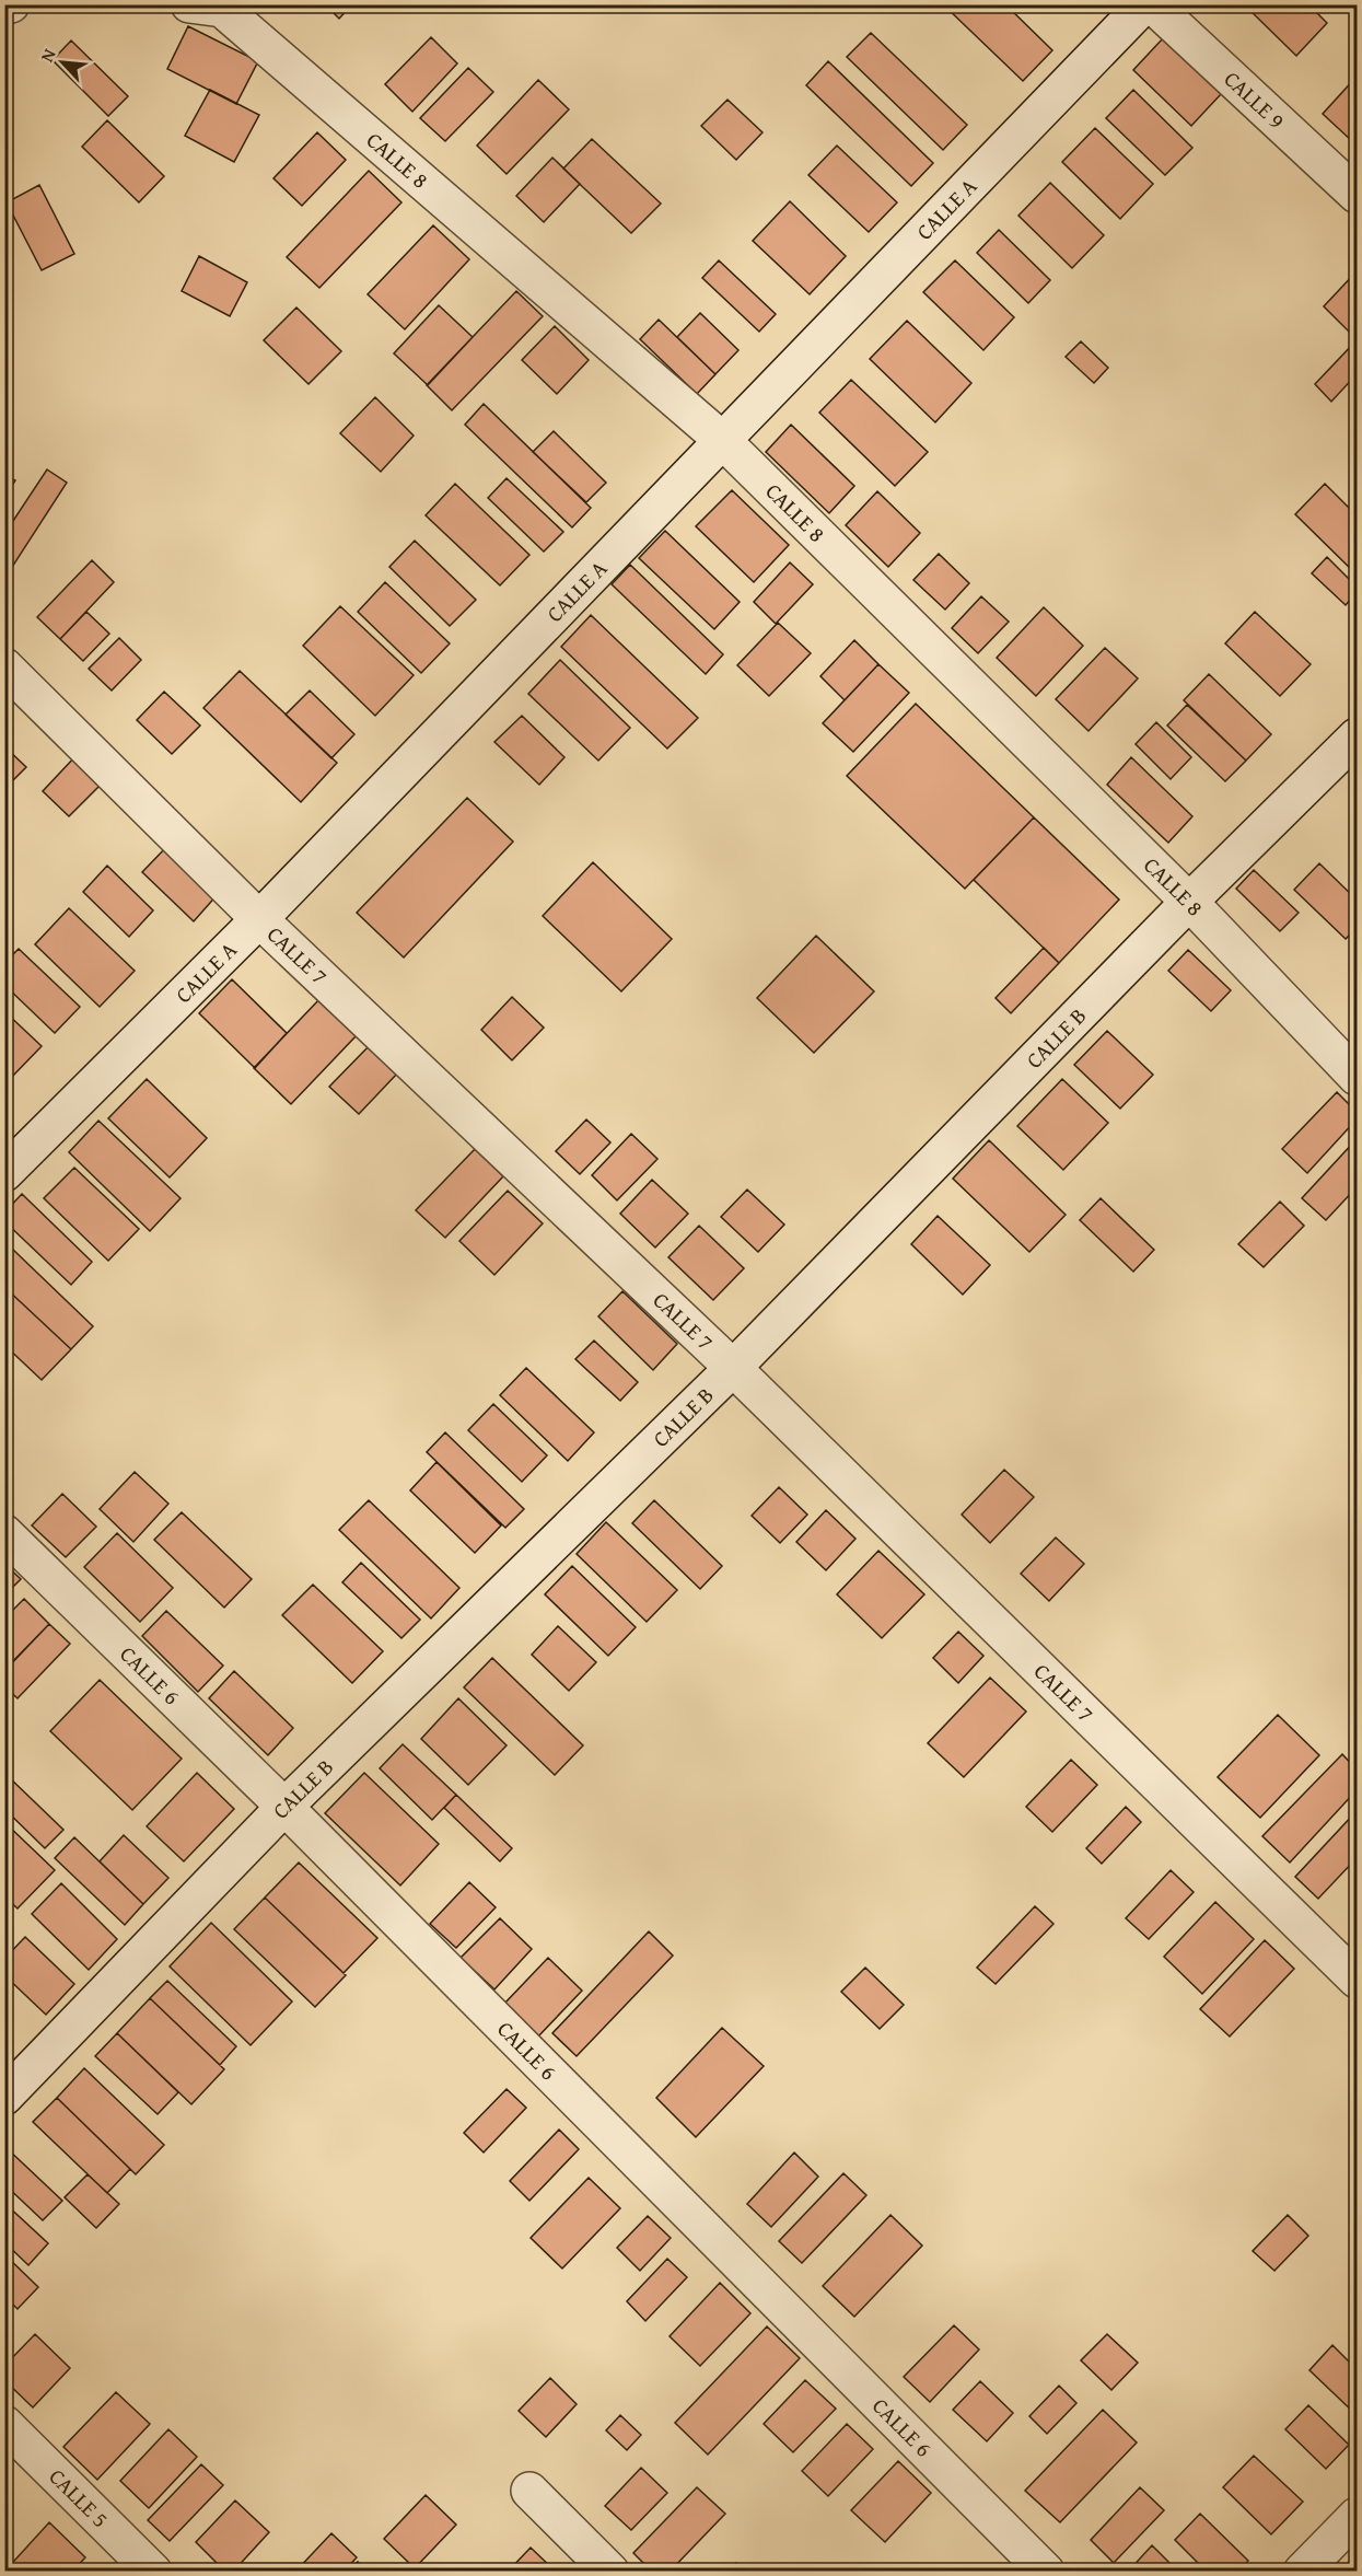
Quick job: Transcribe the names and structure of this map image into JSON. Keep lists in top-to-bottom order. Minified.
{"streets":{"street":["CALLE 9","CALLE 8","CALLE A","CALLE 7","CALLE B","CALLE 6","CALLE 5"]},"crossings":[["CALLE 8","CALLE A"],["CALLE 8","CALLE B"],["CALLE A","CALLE 7"],["CALLE 7","CALLE B"],["CALLE B","CALLE 6"]],"north":"top left"}
